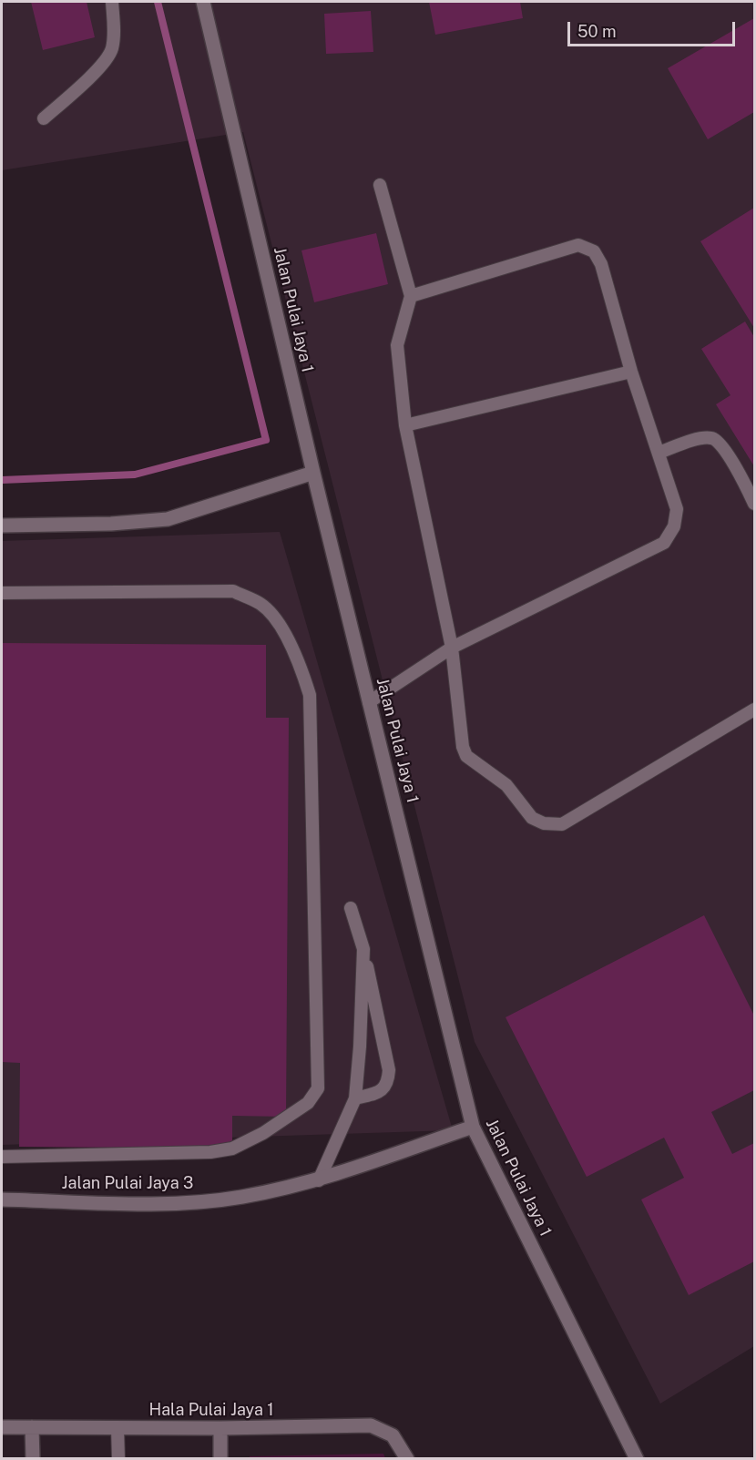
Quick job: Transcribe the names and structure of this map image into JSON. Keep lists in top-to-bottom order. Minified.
{"streets":{"street":["Jalan Pulai Jaya 1","Jalan Pulai Jaya 3","Hala Pulai Jaya 1"]},"crossings":[["Jalan Pulai Jaya 1","Jalan Pulai Jaya 3"]],"scale_bar":"50 m"}
